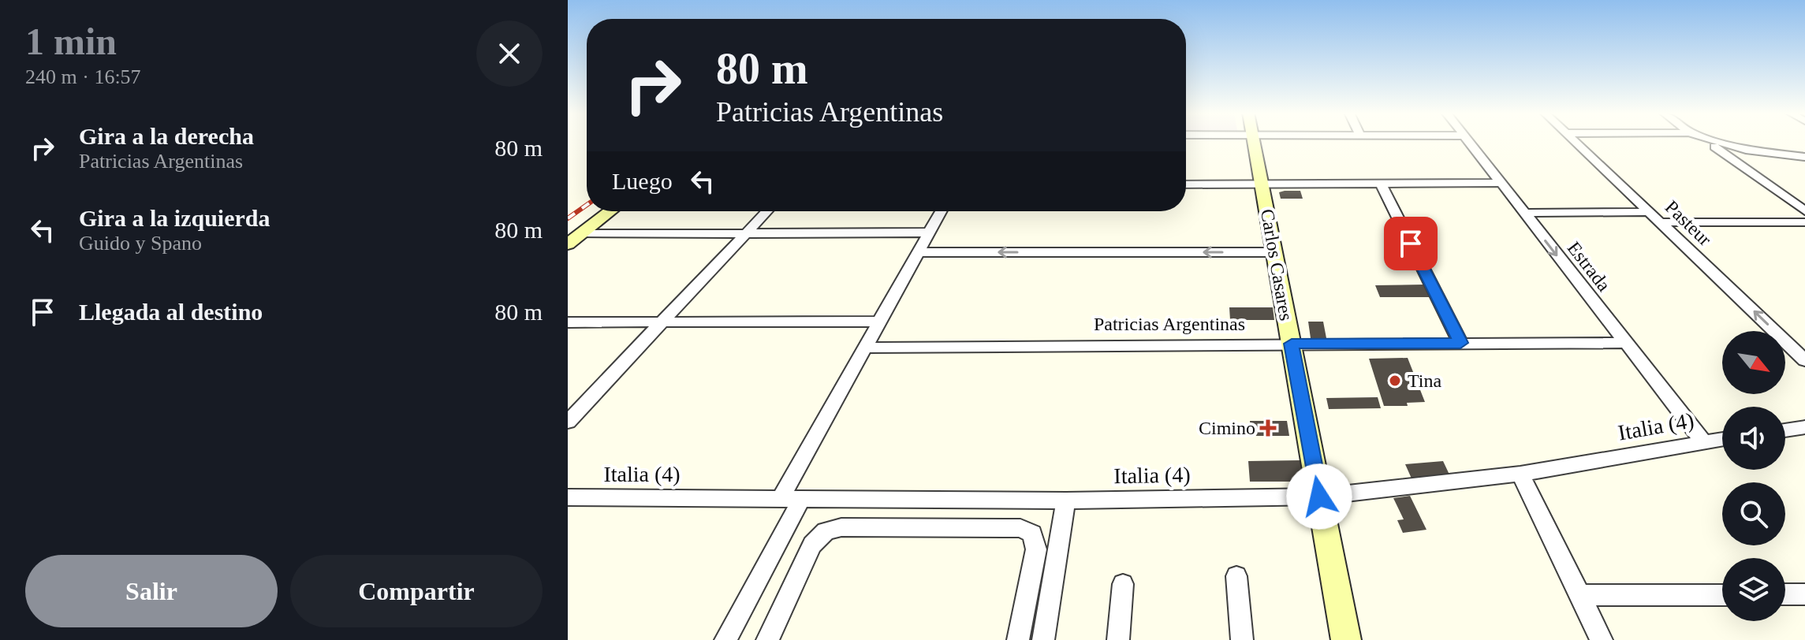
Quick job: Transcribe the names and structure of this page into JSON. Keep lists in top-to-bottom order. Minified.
{"streets":{"street":["Pasteur","Carlos Casares","Estrada","Patricias Argentinas","Italia (4)"]},"crossings":[["Carlos Casares","Patricias Argentinas"],["Carlos Casares","Italia (4)"],["Estrada","Patricias Argentinas"],["Estrada","Italia (4)"]],"places":{"other":["Tina"],"health":["Cimino"]},"north":"bottom right","page":{"heading":["1 min","240 m · 16:57"],"turn":["80 m","Patricias Argentinas"],"list":[{"name":"Gira a la derecha","note":"Patricias Argentinas","value":"80 m"},{"name":"Gira a la izquierda","note":"Guido y Spano","value":"80 m"},{"name":"Llegada al destino","value":"80 m"}],"then":"Luego","buttons":["Salir","Compartir"]}}
